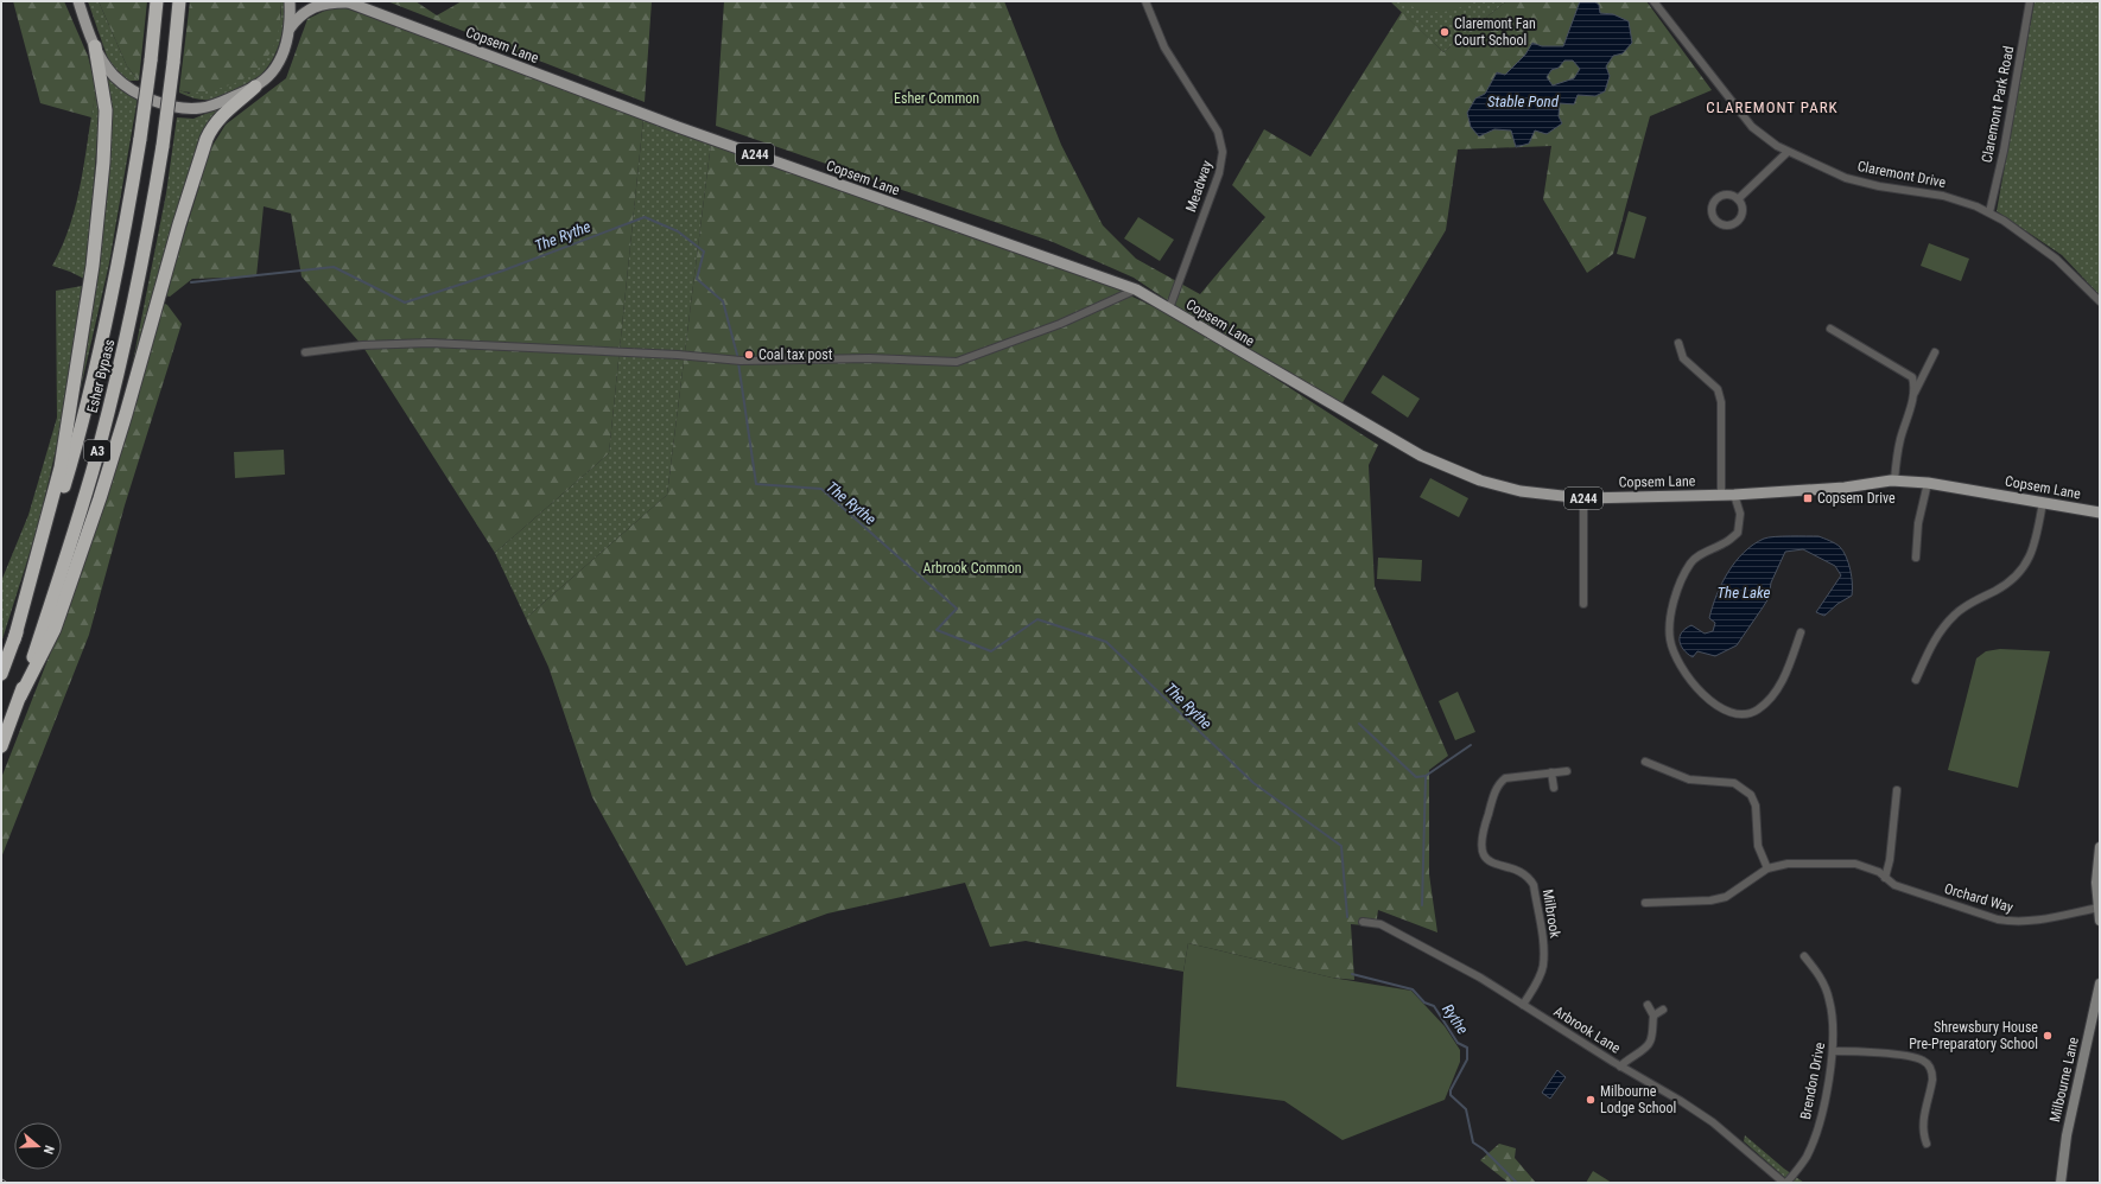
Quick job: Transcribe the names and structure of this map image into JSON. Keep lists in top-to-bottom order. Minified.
{"streets":{"highway":["Esher Bypass","A3"],"main road":["Copsem Lane","A244"],"street":["Claremont Park Road","Claremont Drive","Meadway","Orchard Way","Milbrook","Arbrook Lane","Milbourne Lane","Brendon Drive"]},"crossings":[["Copsem Lane","Meadway"],["Claremont Park Road","Claremont Drive"],["Milbrook","Arbrook Lane"],["Arbrook Lane","Brendon Drive"]],"districts":["CLAREMONT PARK"],"water":["Stable Pond","The Rythe","The Lake","Rythe"],"parks":["Esher Common","Arbrook Common"],"places":{"other":["Claremont Fan Court School","Coal tax post","Shrewsbury House Pre-Preparatory School","Milbourne Lodge School"],"transit":["Copsem Drive"]},"north":"right"}
